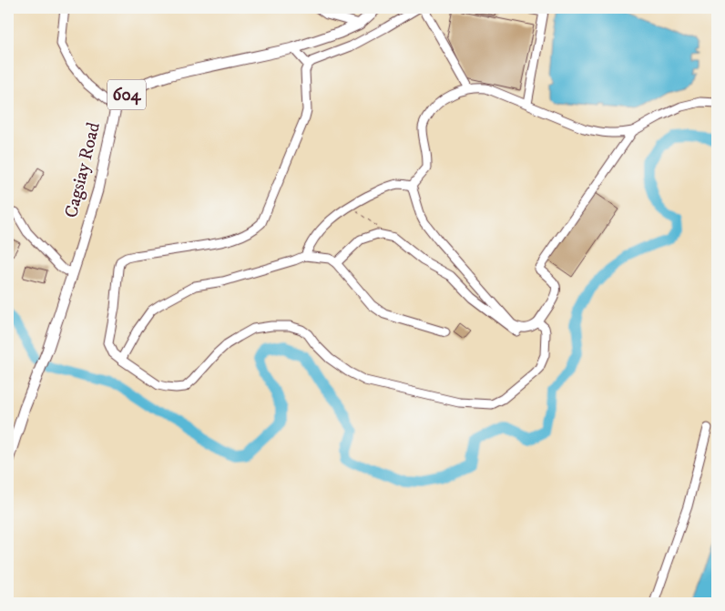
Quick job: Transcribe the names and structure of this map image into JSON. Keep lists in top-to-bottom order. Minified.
{"streets":{"main road":["604","Cagsiay Road"]}}
